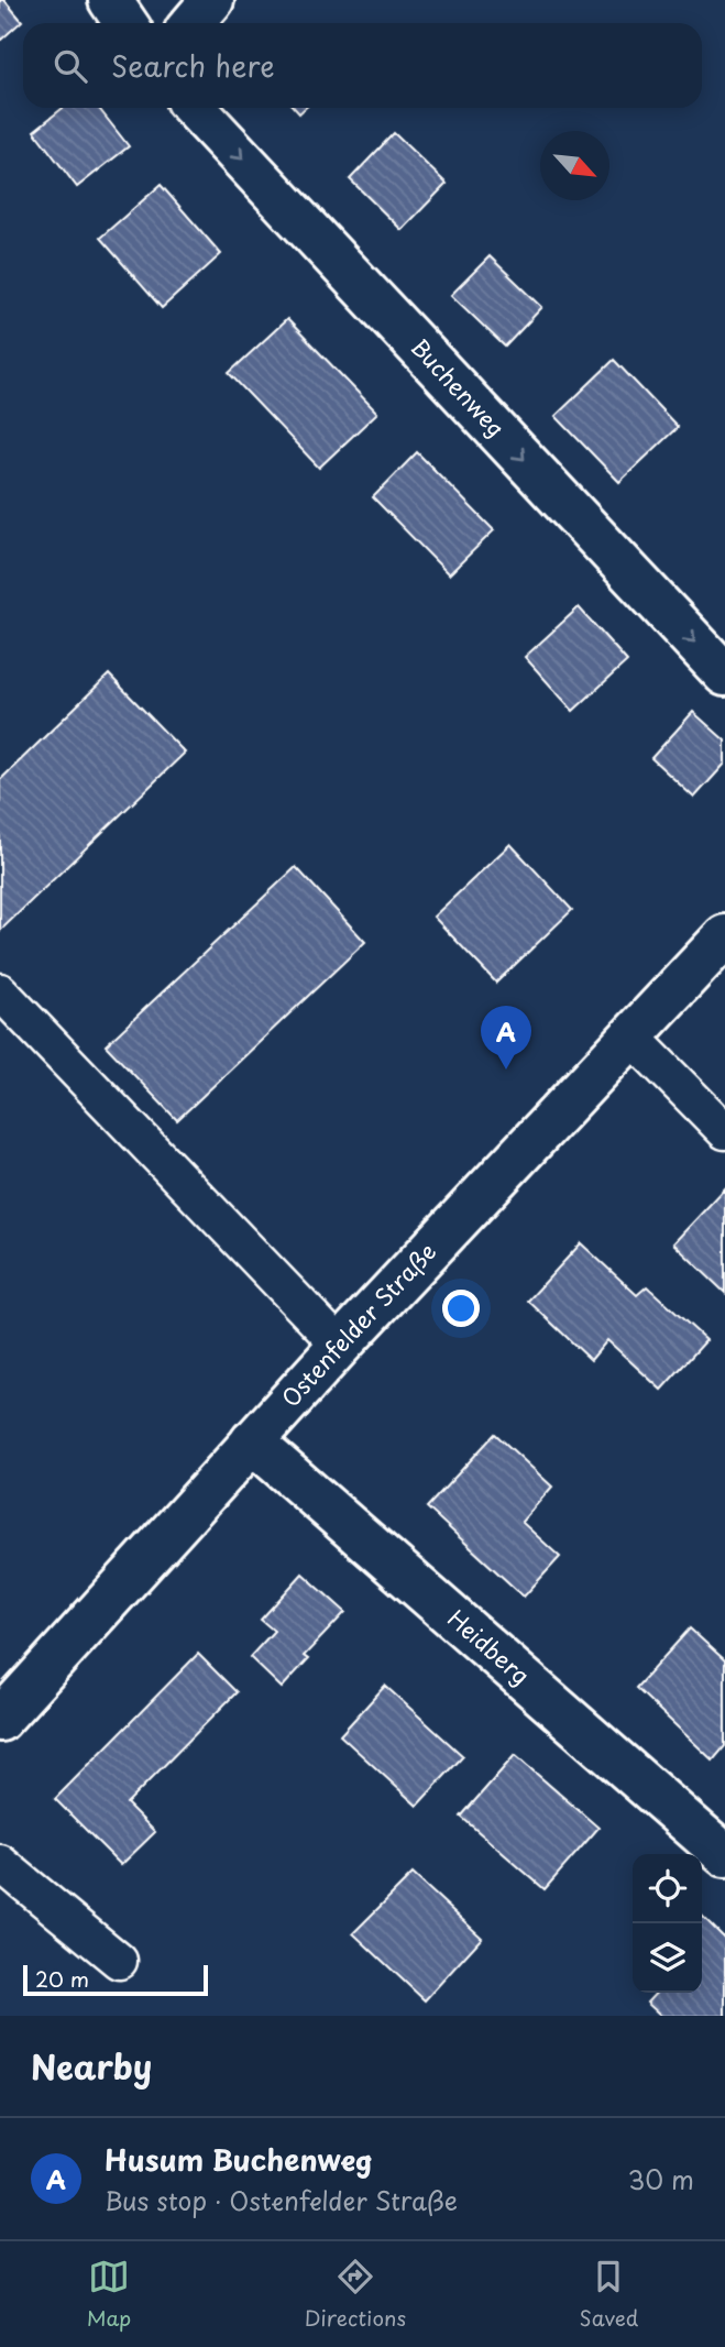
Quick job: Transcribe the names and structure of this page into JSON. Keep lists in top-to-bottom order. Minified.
{"streets":{"street":["Buchenweg","Ostenfelder Straße","Heidberg"]},"crossings":[["Ostenfelder Straße","Heidberg"]],"one_way":["Buchenweg"],"scale_bar":"20 m","north":"bottom right","page":{"search":"Search here","pins":"A","scale":"20 m","heading":"Nearby","list":[{"mark":"A","name":"Husum Buchenweg","note":"Bus stop · Ostenfelder Straße","value":"30 m"}],"nav":["Map","Directions","Saved"]}}
